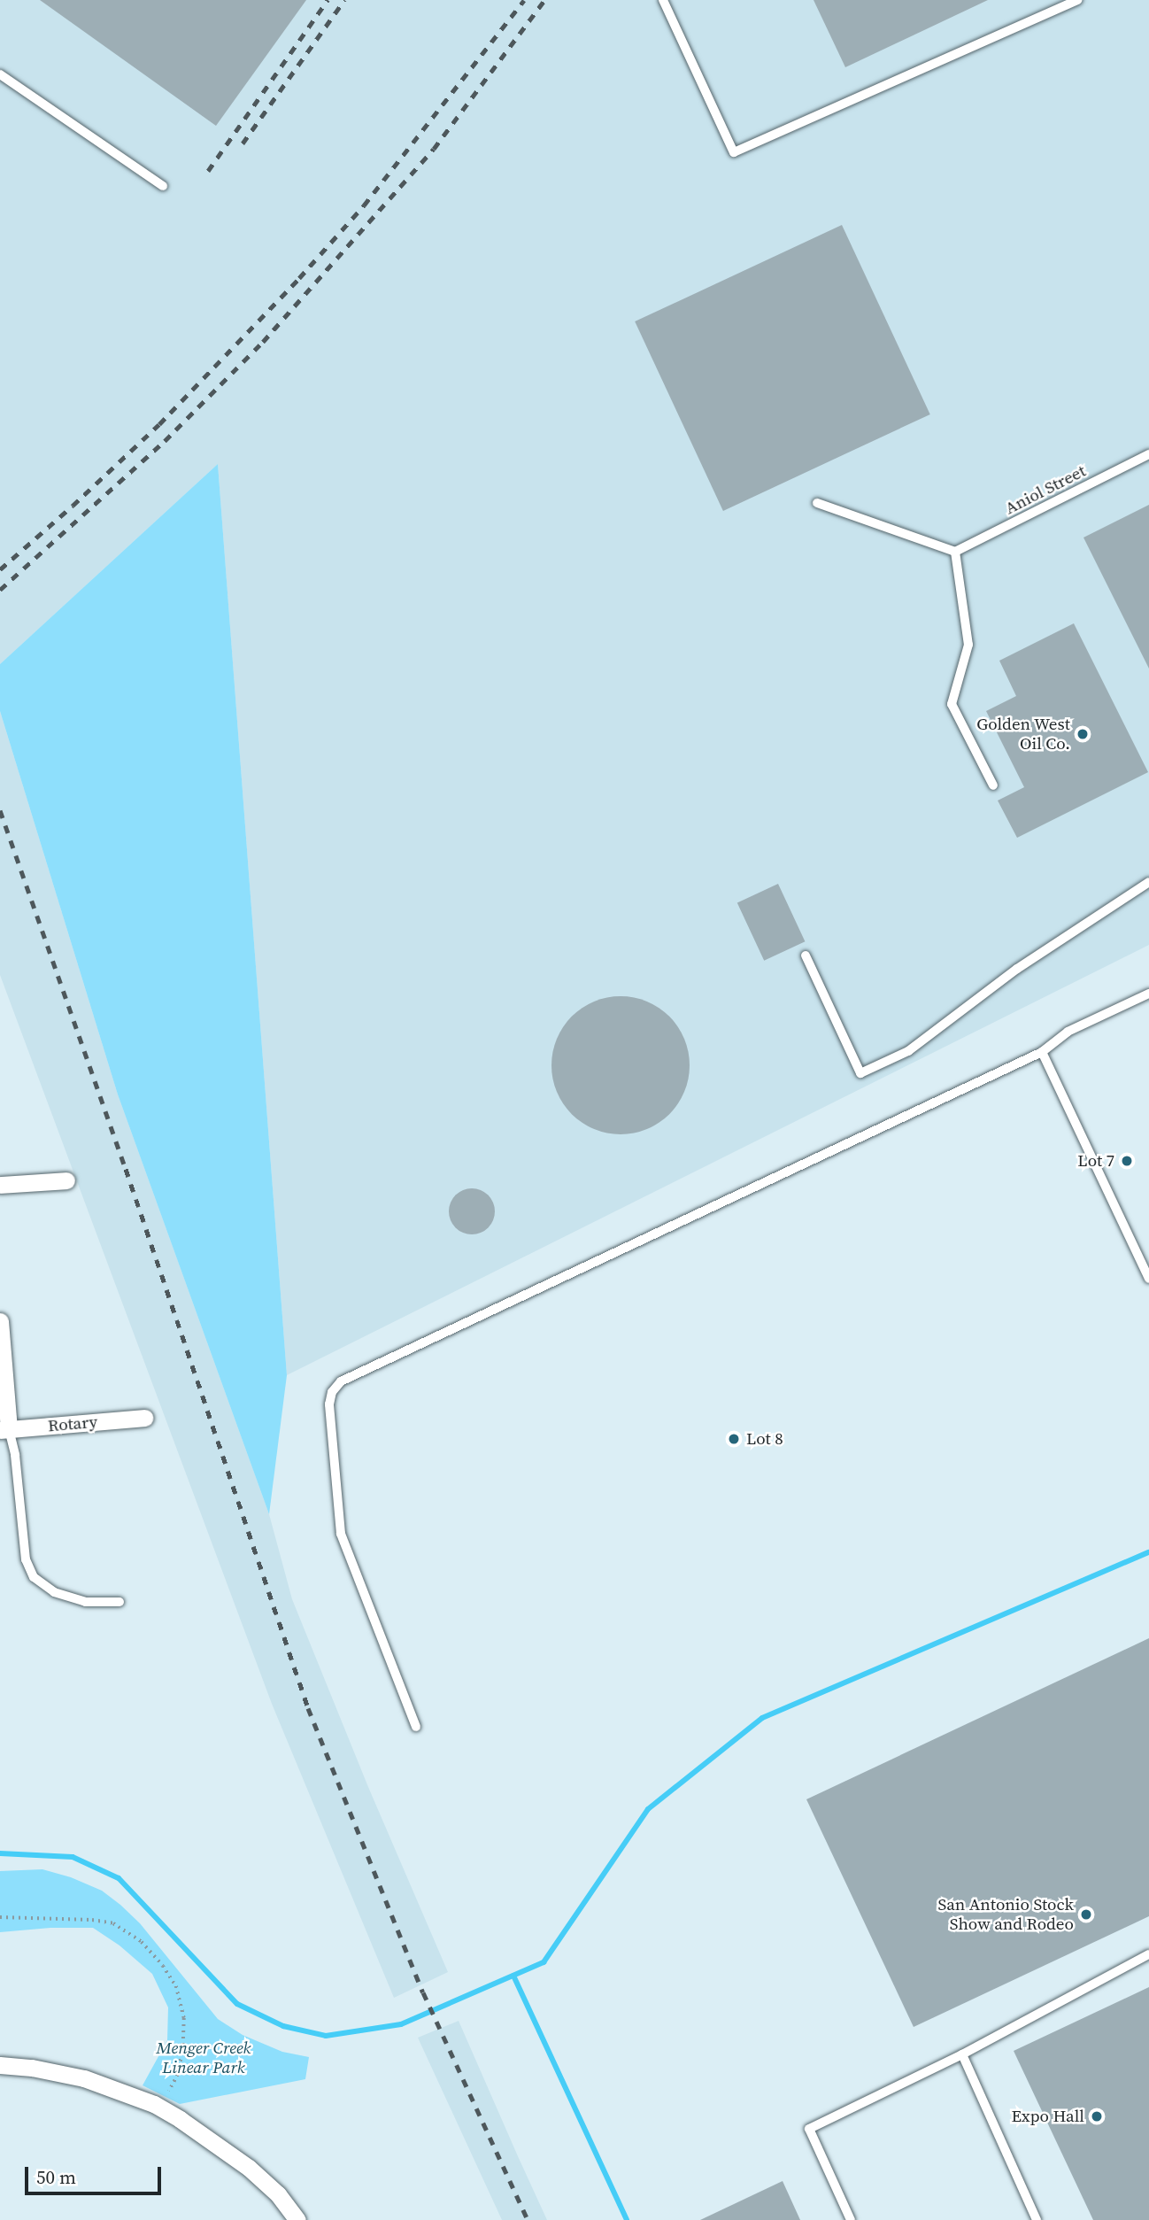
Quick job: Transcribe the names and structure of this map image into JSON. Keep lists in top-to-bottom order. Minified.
{"streets":{"street":["Rotary"],"lane":["Aniol Street"]},"parks":["Menger Creek Linear Park"],"places":["Golden West Oil Co.","Lot 7","Lot 8","San Antonio Stock Show and Rodeo","Expo Hall"],"scale_bar":"50 m"}
